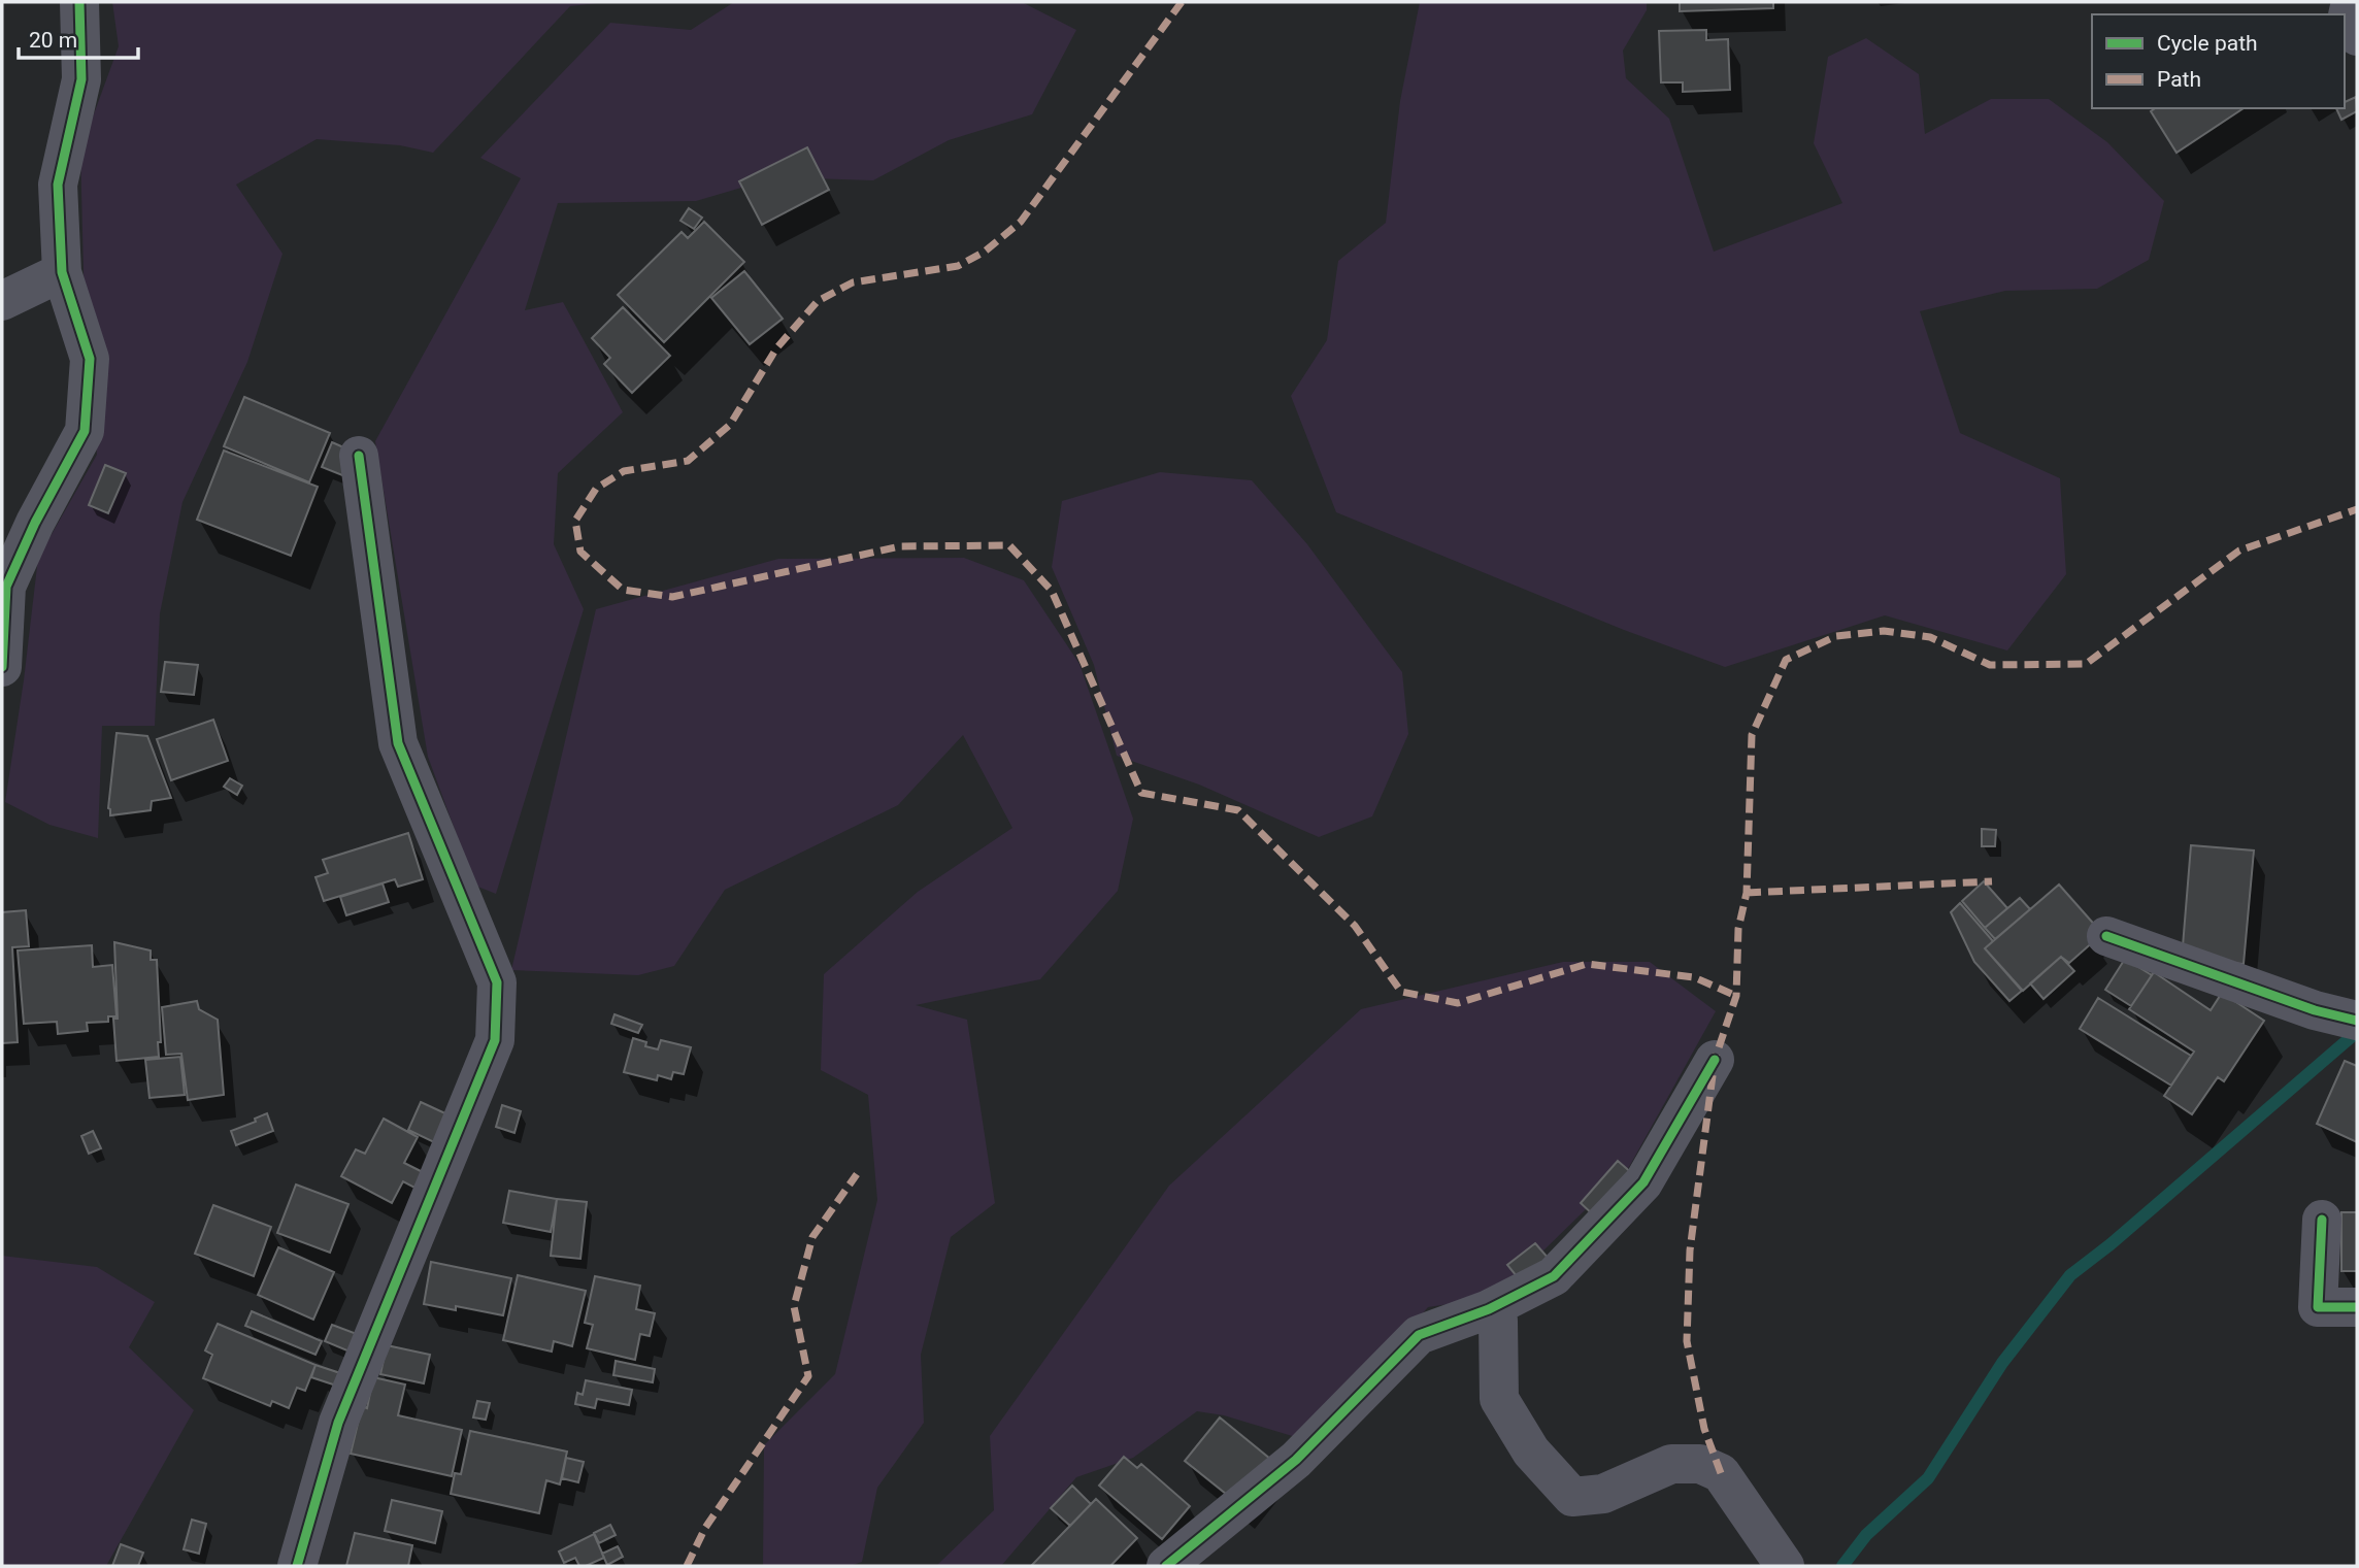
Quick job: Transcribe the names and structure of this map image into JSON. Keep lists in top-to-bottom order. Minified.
{"legend":["Cycle path","Path"],"scale_bar":"20 m"}
